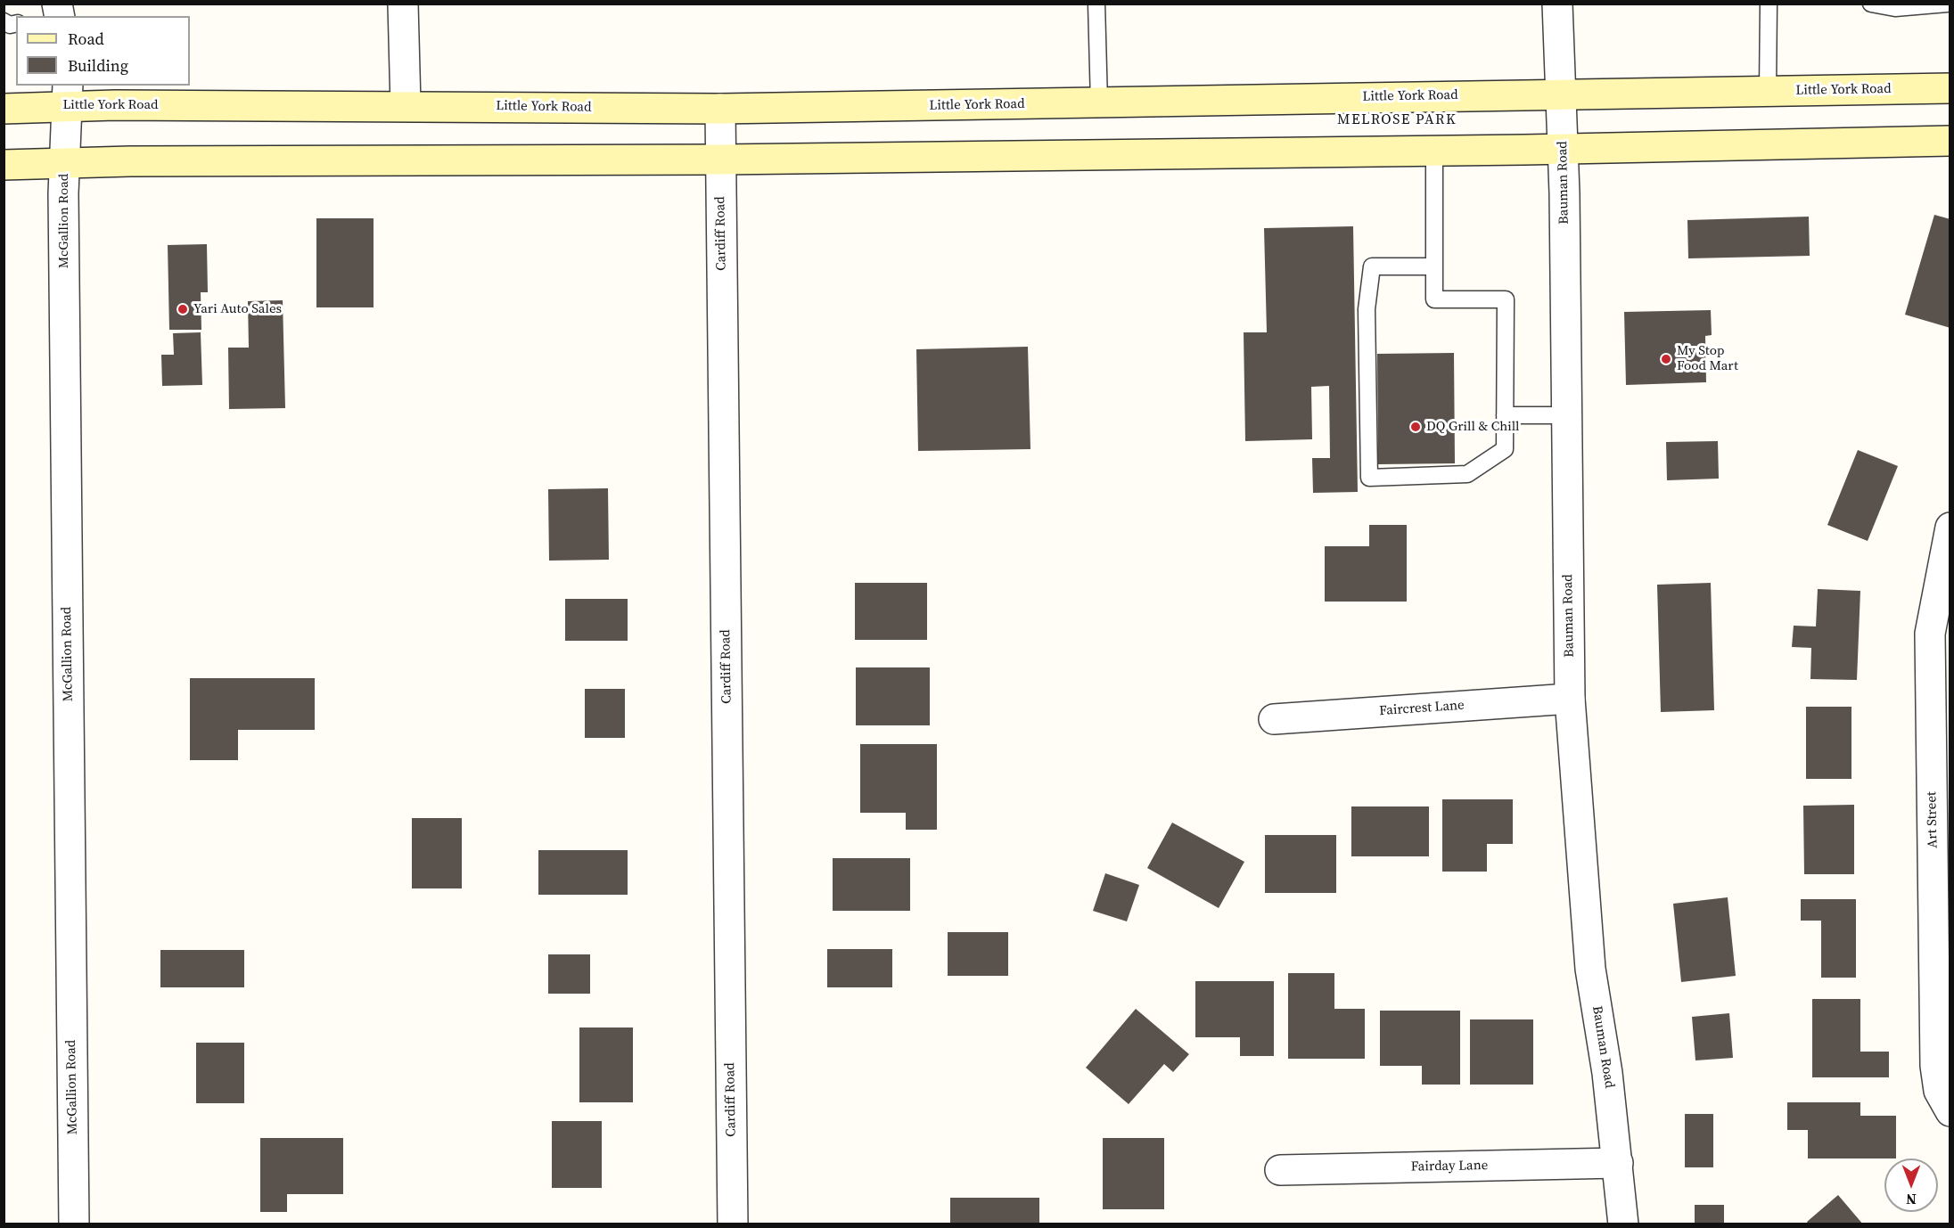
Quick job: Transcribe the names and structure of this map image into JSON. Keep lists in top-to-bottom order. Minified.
{"streets":{"main road":["Little York Road"],"street":["Bauman Road","McGallion Road","Cardiff Road","Faircrest Lane","Art Street","Fairday Lane"]},"crossings":[["Little York Road","Bauman Road"],["Little York Road","McGallion Road"],["Little York Road","Cardiff Road"],["Bauman Road","Faircrest Lane"],["Bauman Road","Fairday Lane"]],"districts":["MELROSE PARK"],"places":["Yari Auto Sales","My Stop Food Mart","DQ Grill & Chill"],"legend":["Road","Building"],"north":"bottom"}
